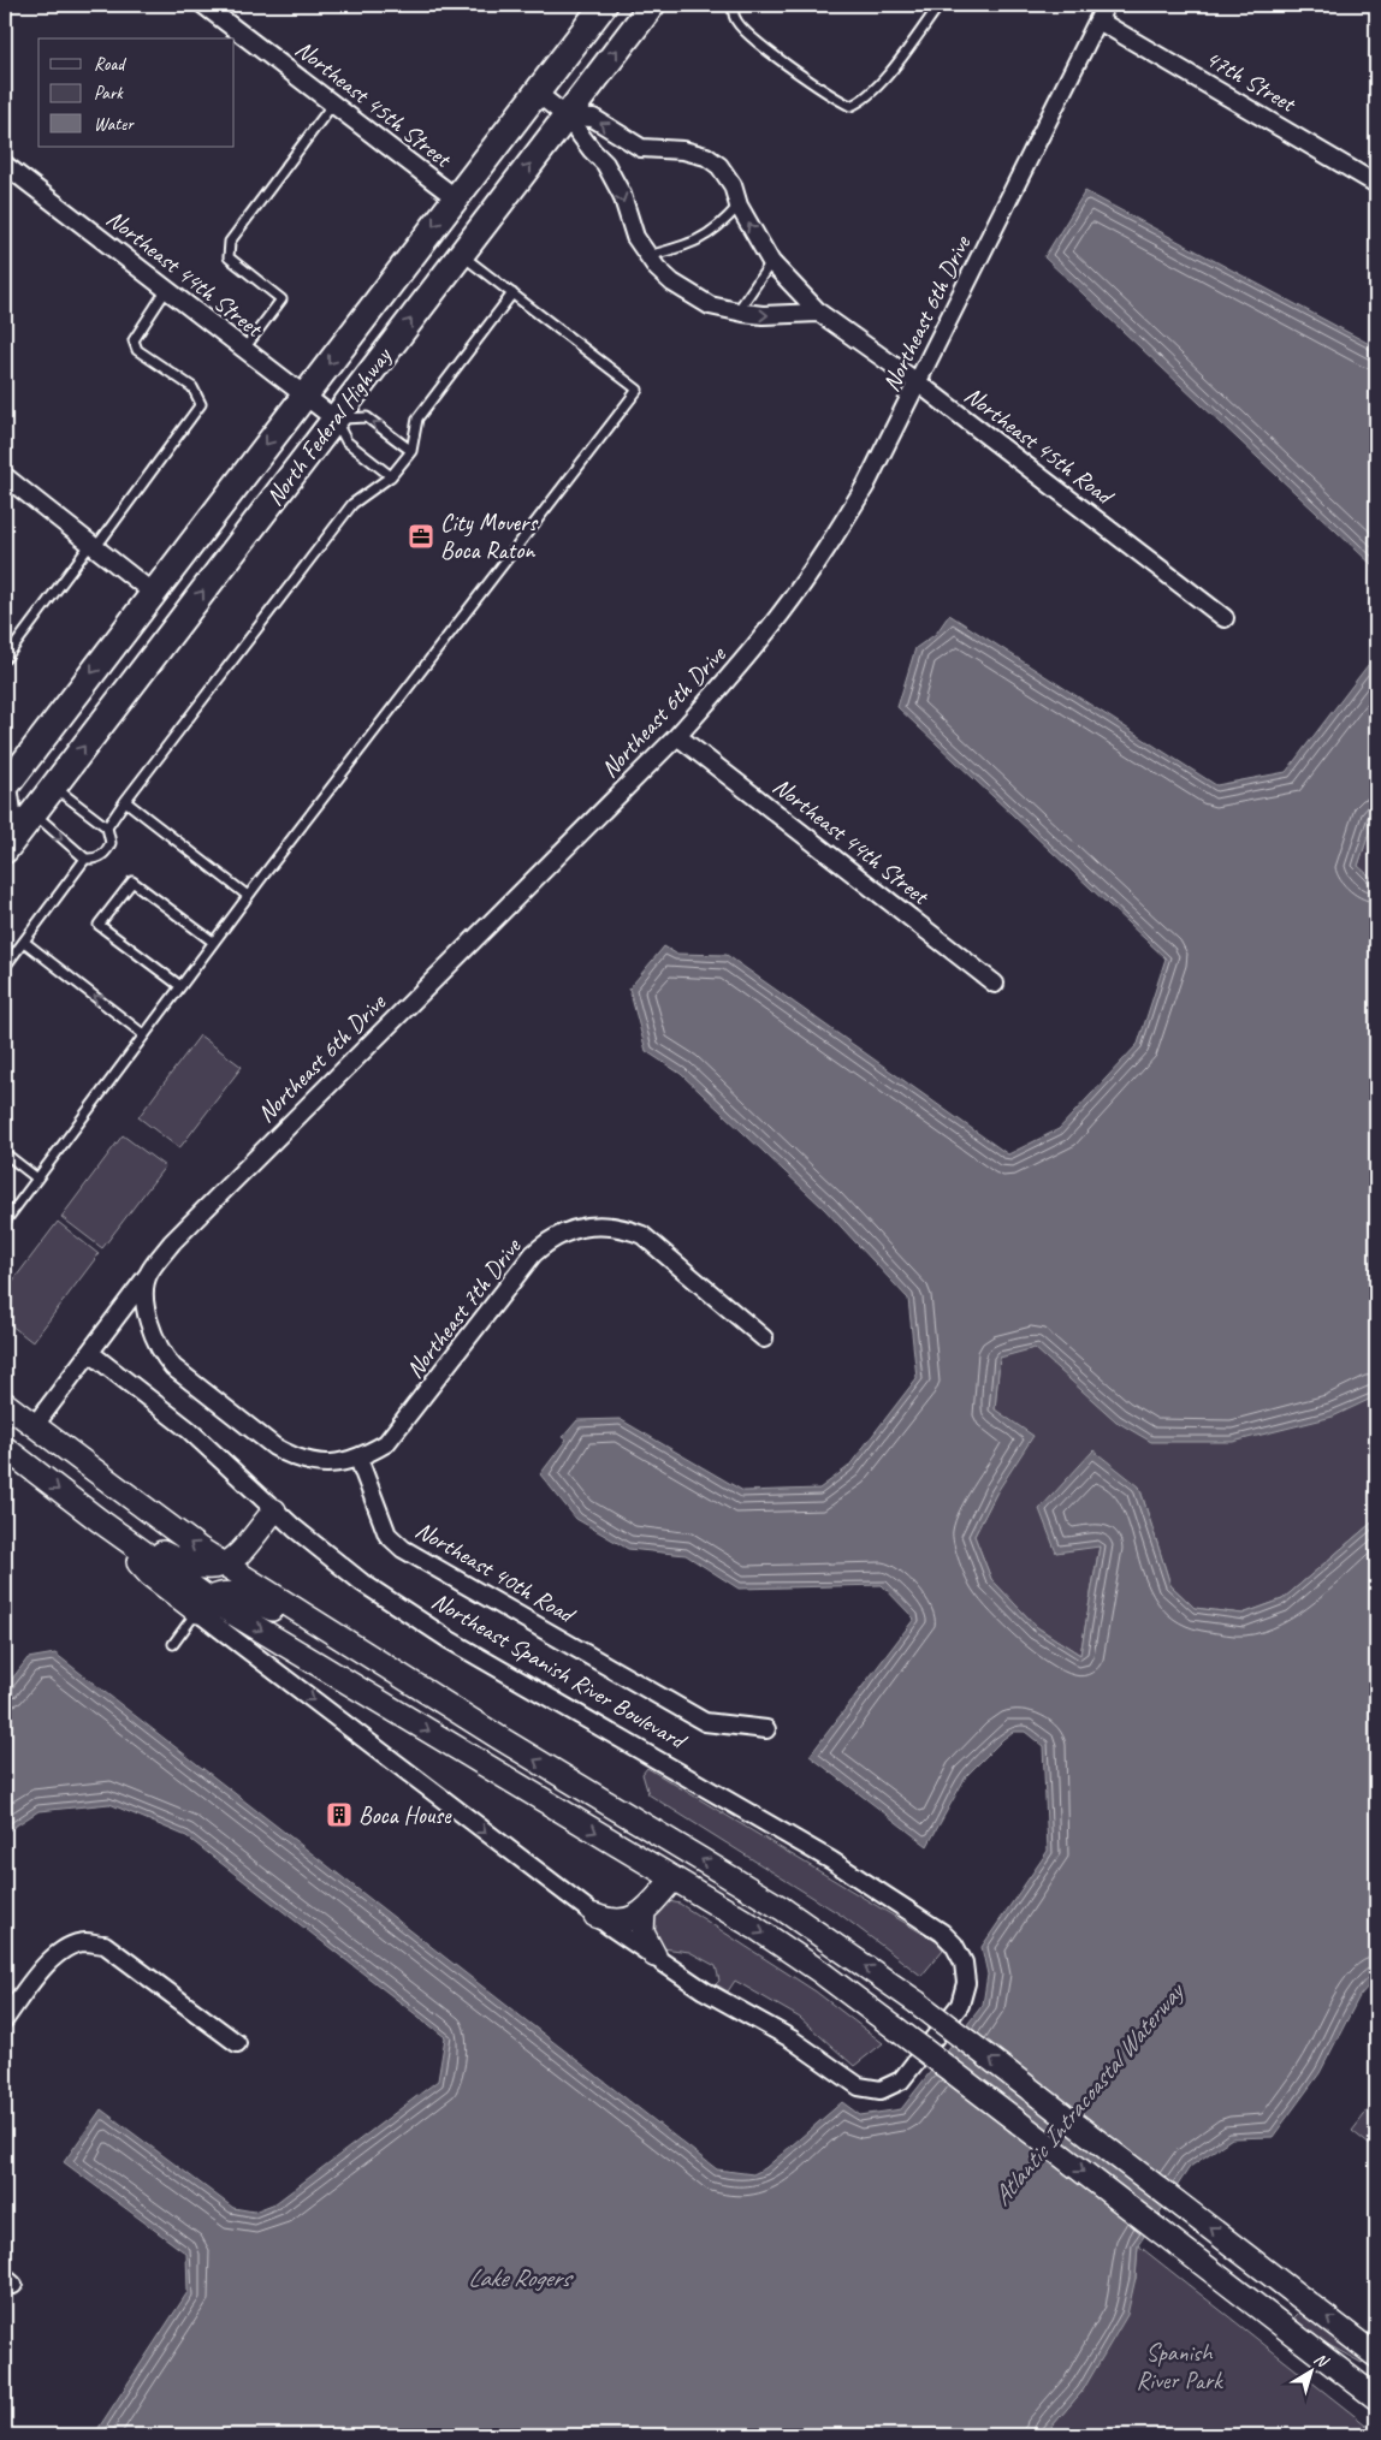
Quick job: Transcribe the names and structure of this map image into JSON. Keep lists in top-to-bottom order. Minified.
{"streets":{"main road":["North Federal Highway","Northeast Spanish River Boulevard"],"street":["47th Street","Northeast 45th Street","Northeast 44th Street","Northeast 6th Drive","Northeast 45th Road","Northeast 7th Drive","Northeast 40th Road"]},"crossings":[["47th Street","Northeast 6th Drive"],["Northeast 45th Street","North Federal Highway"],["Northeast 44th Street","Northeast 6th Drive"],["Northeast 44th Street","North Federal Highway"],["Northeast 6th Drive","Northeast 45th Road"],["Northeast 6th Drive","Northeast Spanish River Boulevard"],["North Federal Highway","Northeast 45th Road"],["Northeast 7th Drive","Northeast 40th Road"]],"one_way":["Northeast Spanish River Boulevard"],"water":["Atlantic Intracoastal Waterway","Lake Rogers"],"parks":["Spanish River Park"],"places":{"office":["City Movers Boca Raton"],"building":["Boca House"]},"legend":["Road","Park","Water"],"north":"top right"}
